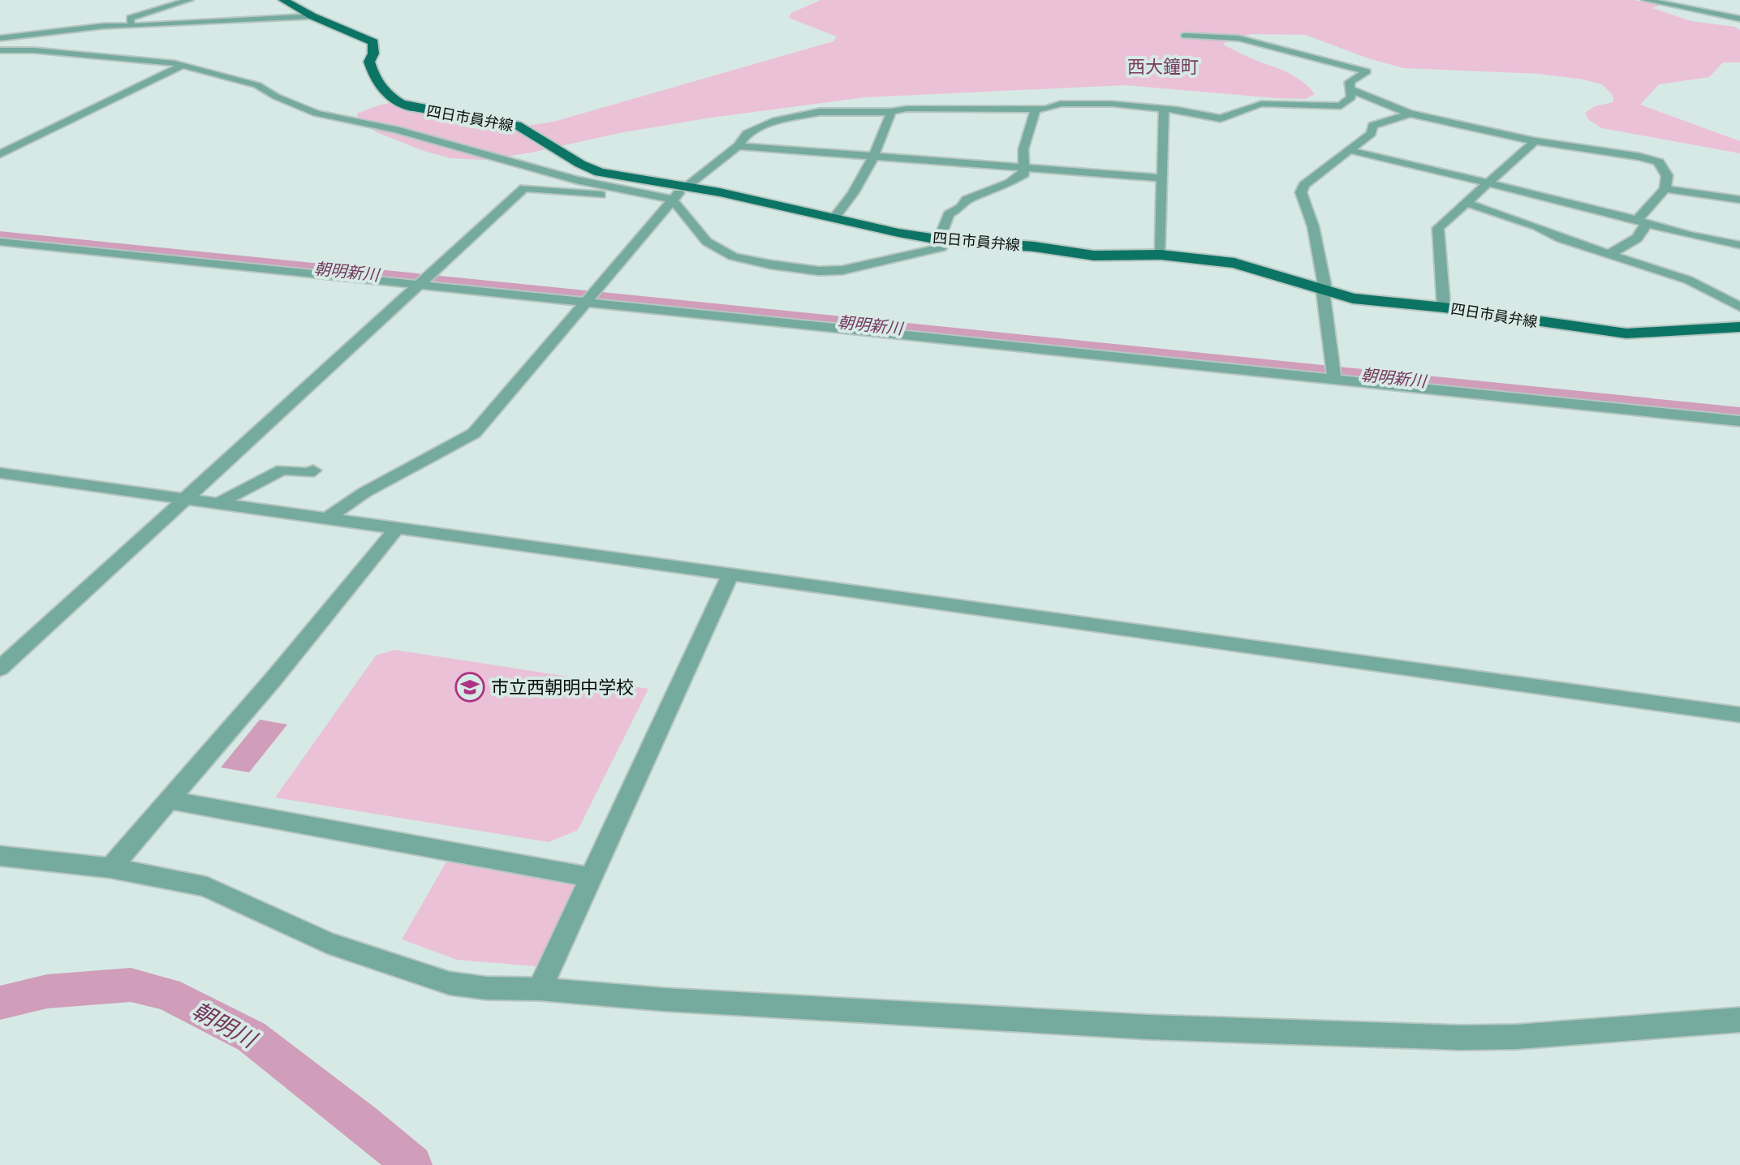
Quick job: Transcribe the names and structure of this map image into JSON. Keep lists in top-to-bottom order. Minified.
{"streets":{"main road":["四日市員弁線"]},"districts":["西大鐘町"],"water":["朝明新川","朝明川"],"places":{"school or university":["市立西朝明中学校"]}}
